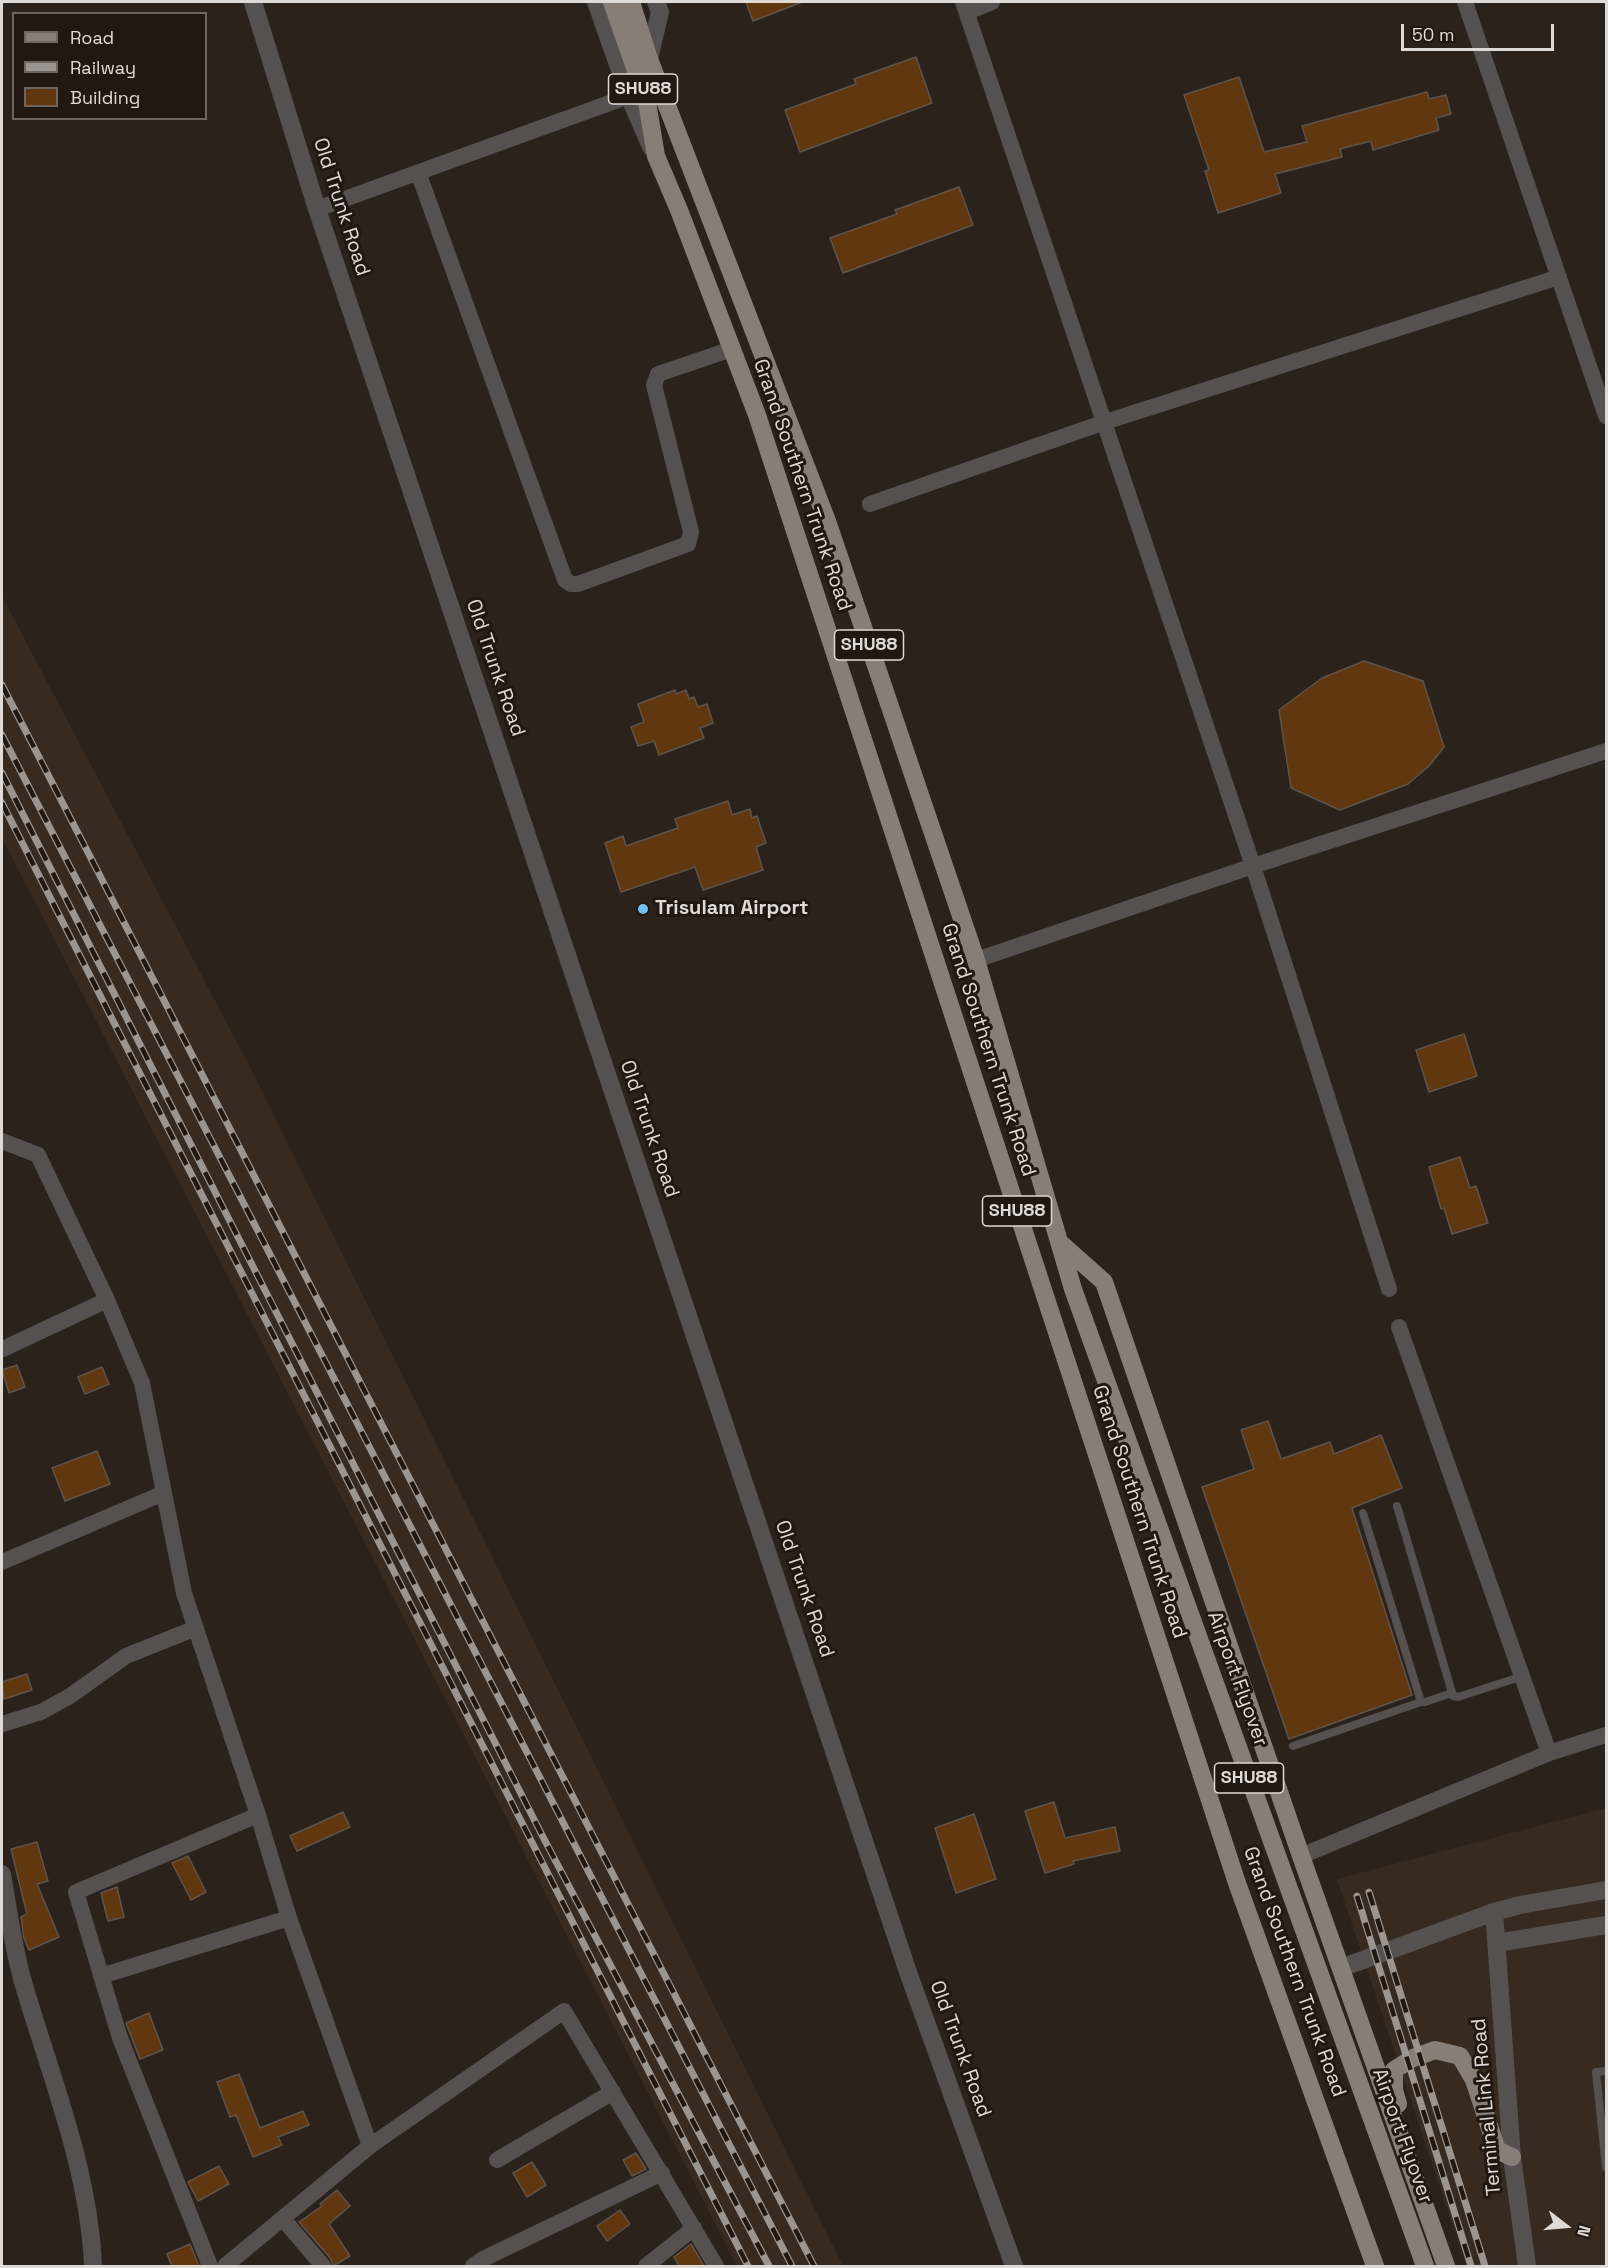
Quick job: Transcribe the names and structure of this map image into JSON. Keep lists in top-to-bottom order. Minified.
{"streets":{"main road":["SHU88","Grand Southern Trunk Road","Airport Flyover"],"street":["Old Trunk Road","Terminal Link Road"]},"crossings":[["SHU88","Grand Southern Trunk Road"],["Grand Southern Trunk Road","Airport Flyover"]],"places":["Trisulam Airport"],"legend":["Road","Railway","Building"],"scale_bar":"50 m","north":"right"}
